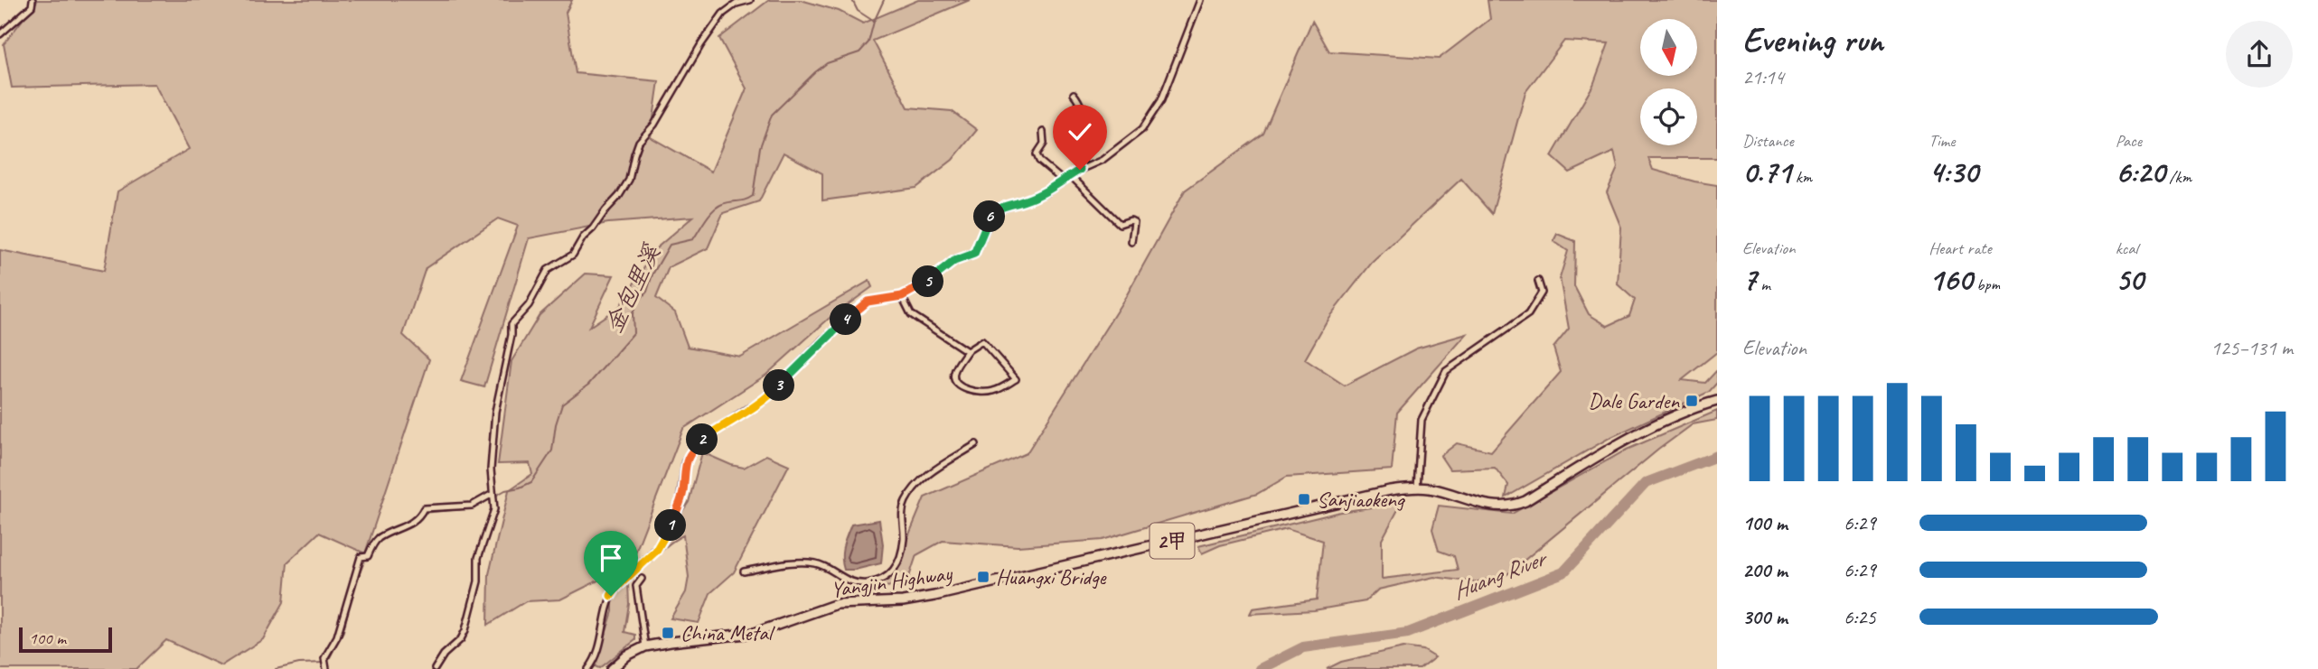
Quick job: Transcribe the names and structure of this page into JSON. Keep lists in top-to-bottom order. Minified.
{"streets":{"main road":["2甲","Yangjin Highway"]},"water":["金包里溪","Huang River"],"places":{"transit":["Dale Garden","Sanjiaokeng","Huangxi Bridge","China Metal"]},"scale_bar":"100 m","north":"bottom","page":{"heading":["Evening run","21:14"],"stats":[["Distance","0.71 km"],["Time","4:30"],["Pace","6:20 /km"],["Elevation","7 m"],["Heart rate","160 bpm"],["kcal","50"]],"pins":["6","5","4","3","2","1"],"chart":["Elevation","125–131 m"],"list":[{"name":"100 m","note":"6:29"},{"name":"200 m","note":"6:29"},{"name":"300 m","note":"6:25"}],"scale":"100 m"}}
